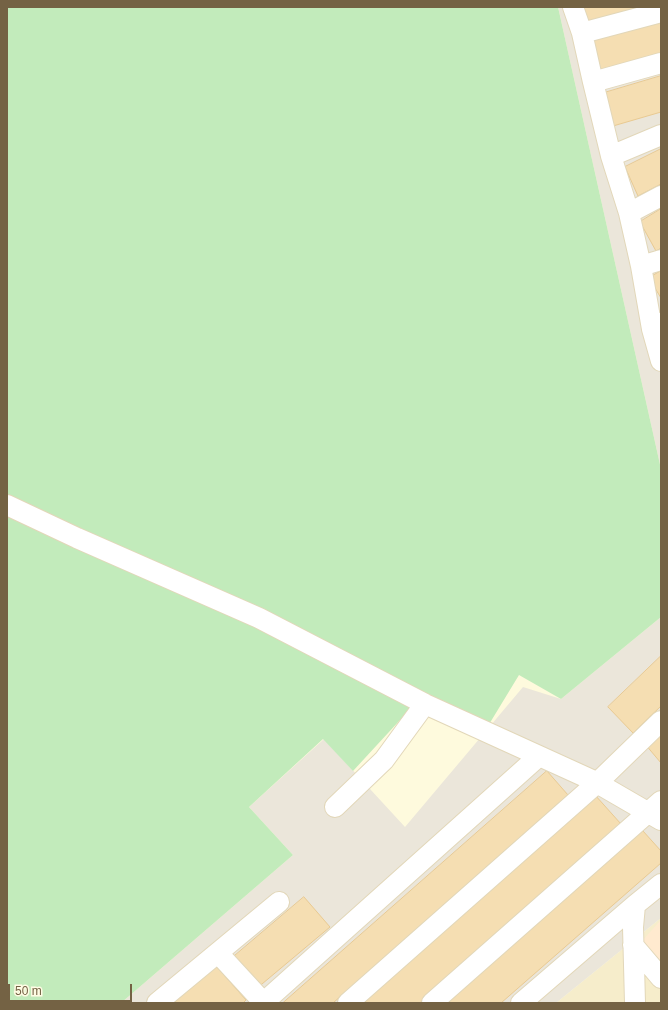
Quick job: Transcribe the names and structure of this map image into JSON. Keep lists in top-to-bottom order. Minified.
{"scale_bar":"50 m"}
